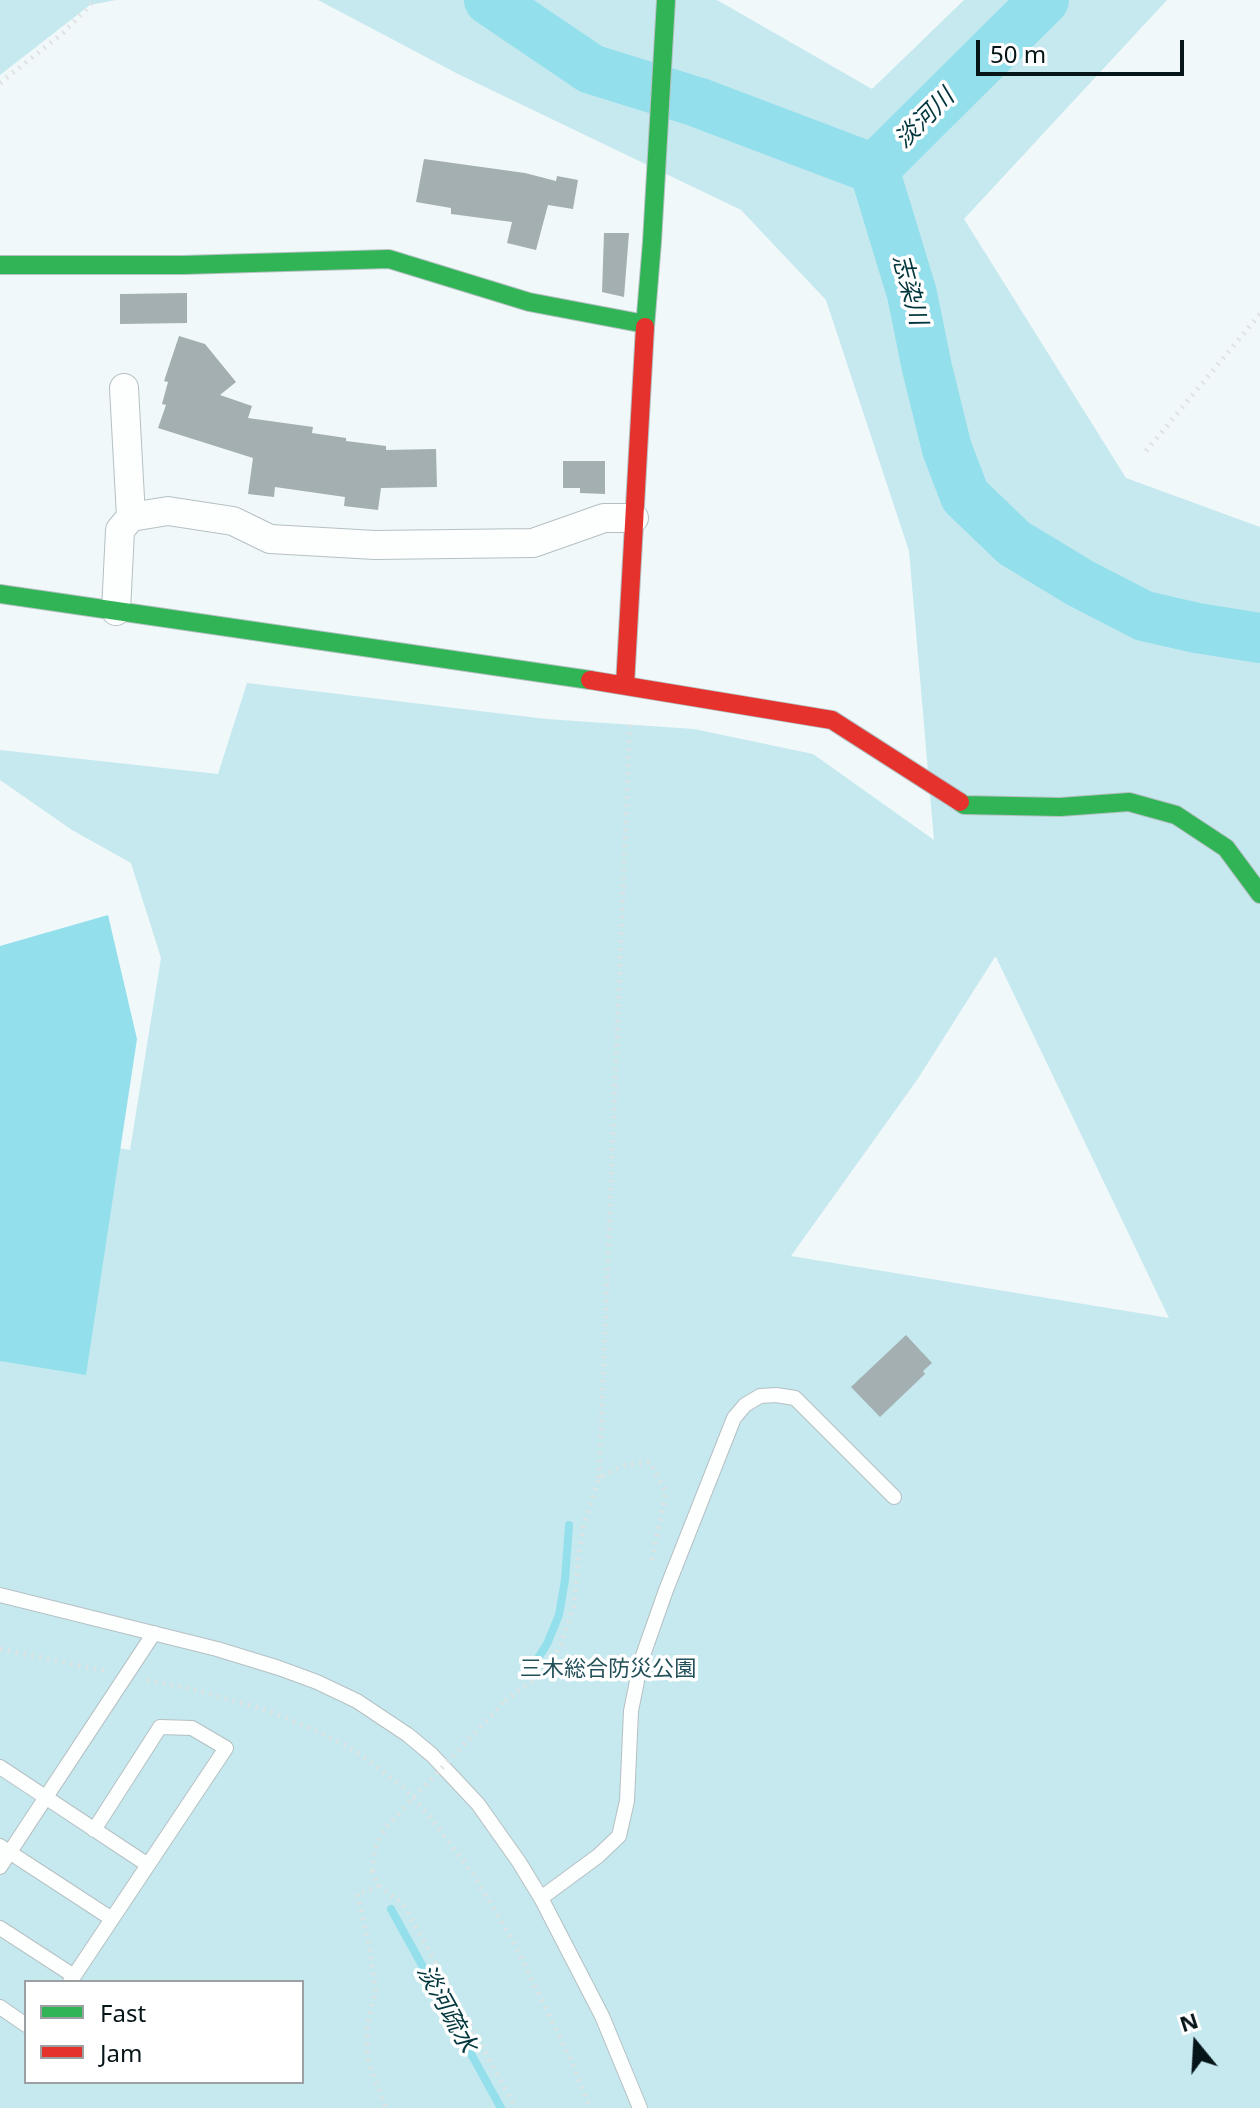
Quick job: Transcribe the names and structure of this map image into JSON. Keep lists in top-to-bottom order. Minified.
{"water":["淡河川","志染川","淡河疏水"],"parks":["三木総合防災公園"],"legend":["Fast","Jam"],"scale_bar":"50 m","north":"top"}
